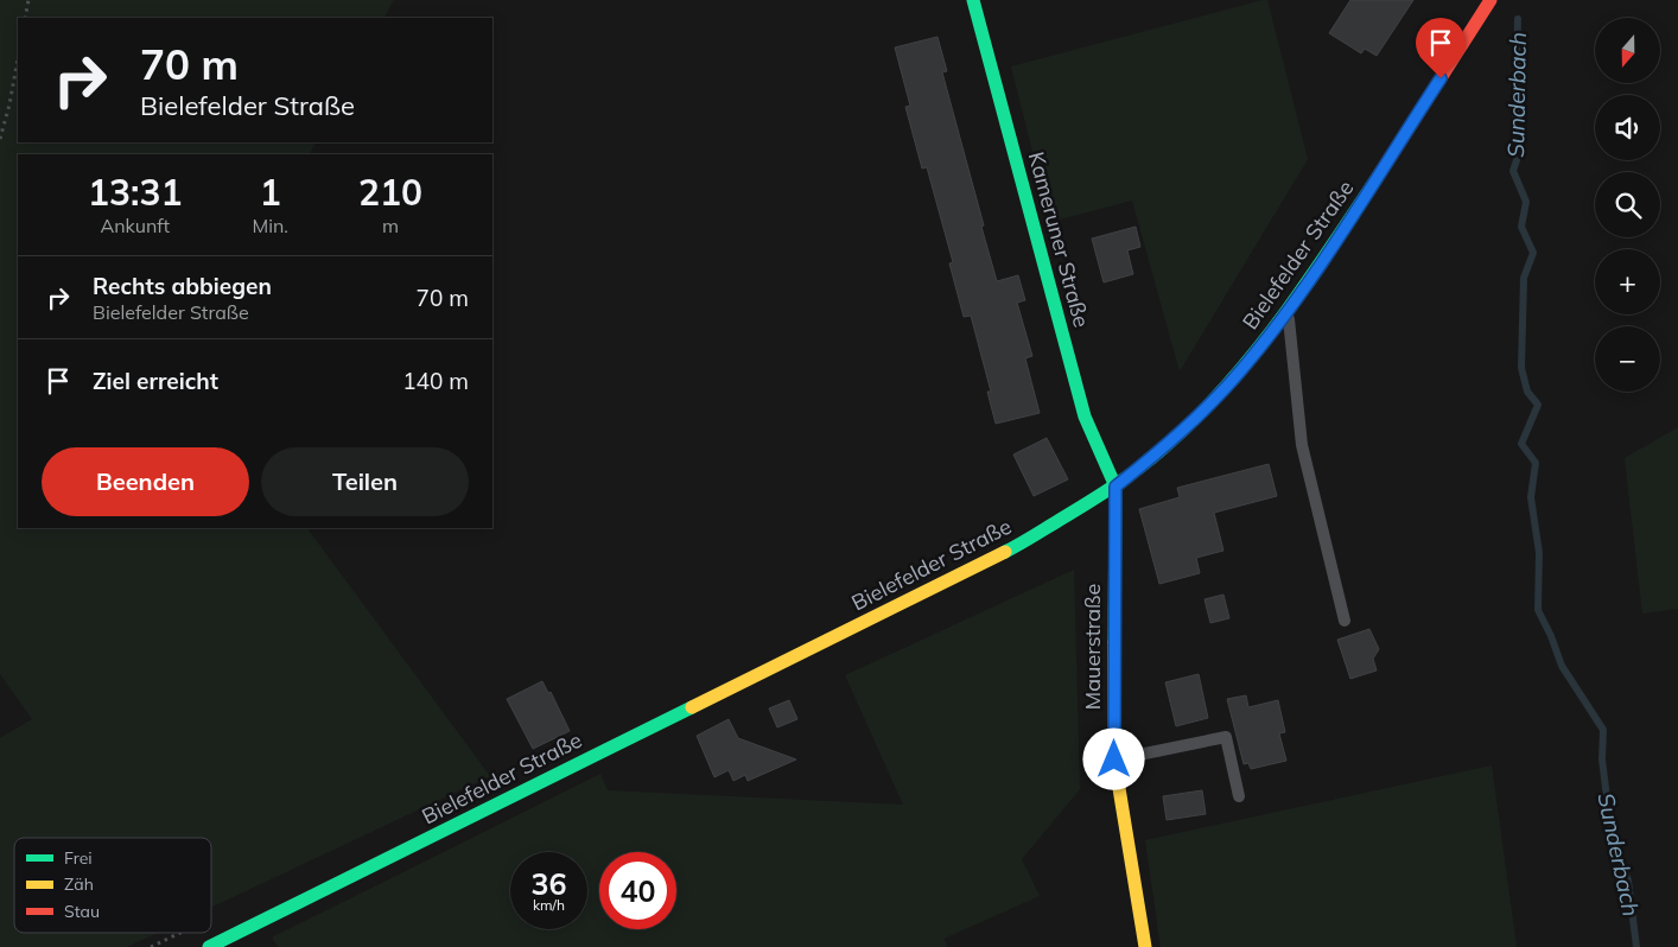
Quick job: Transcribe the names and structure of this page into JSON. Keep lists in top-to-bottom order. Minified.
{"streets":{"main road":["Kameruner Straße","Bielefelder Straße","Mauerstraße"]},"crossings":[["Kameruner Straße","Bielefelder Straße"],["Kameruner Straße","Mauerstraße"],["Bielefelder Straße","Mauerstraße"]],"water":["Sunderbach"],"legend":["Frei","Zäh","Stau"],"north":"bottom","page":{"map_buttons":["+","−"],"turn":["70 m","Bielefelder Straße"],"eta":["13:31","Ankunft","1","Min.","210","m"],"list":[{"name":"Rechts abbiegen","note":"Bielefelder Straße","value":"70 m"},{"name":"Ziel erreicht","value":"140 m"}],"buttons":["Beenden","Teilen"],"speed":"36 km/h","limit":"40"}}
